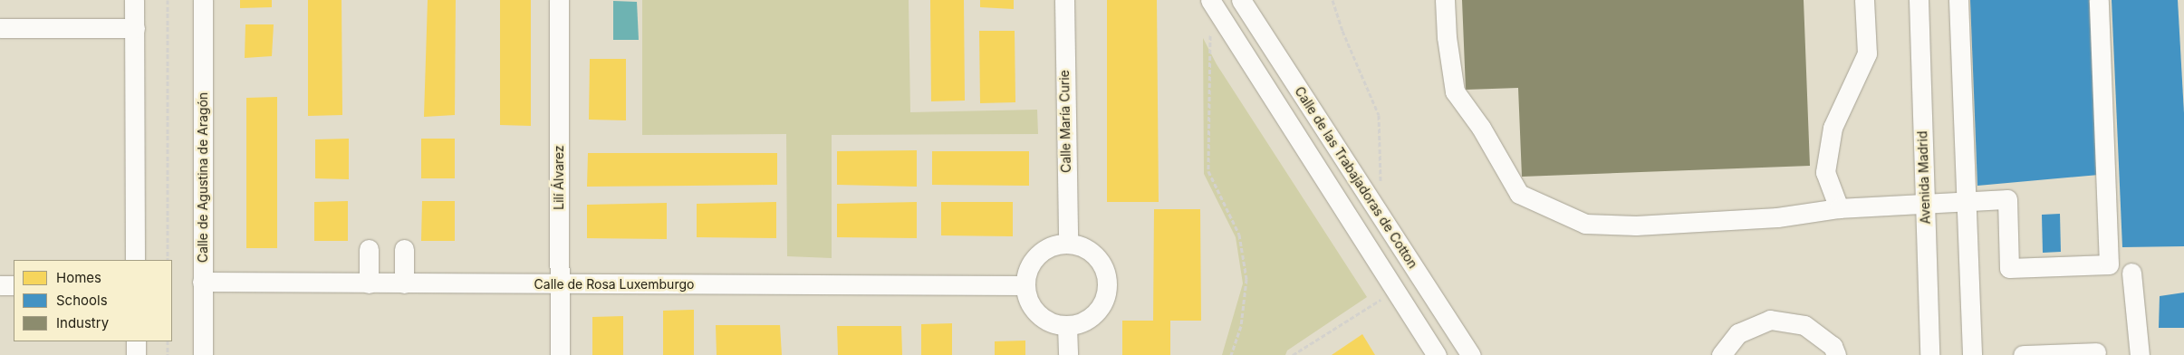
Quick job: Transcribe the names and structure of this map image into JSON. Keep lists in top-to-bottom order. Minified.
{"streets":{"street":["Calle María Curie","Calle de Agustina de Aragón","Lilí Álvarez","Calle de las Trabajadoras de Cotton","Avenida Madrid","Calle de Rosa Luxemburgo"]},"crossings":[["Calle María Curie","Calle de Rosa Luxemburgo"],["Calle de Agustina de Aragón","Calle de Rosa Luxemburgo"],["Lilí Álvarez","Calle de Rosa Luxemburgo"]],"legend":["Homes","Schools","Industry"]}
